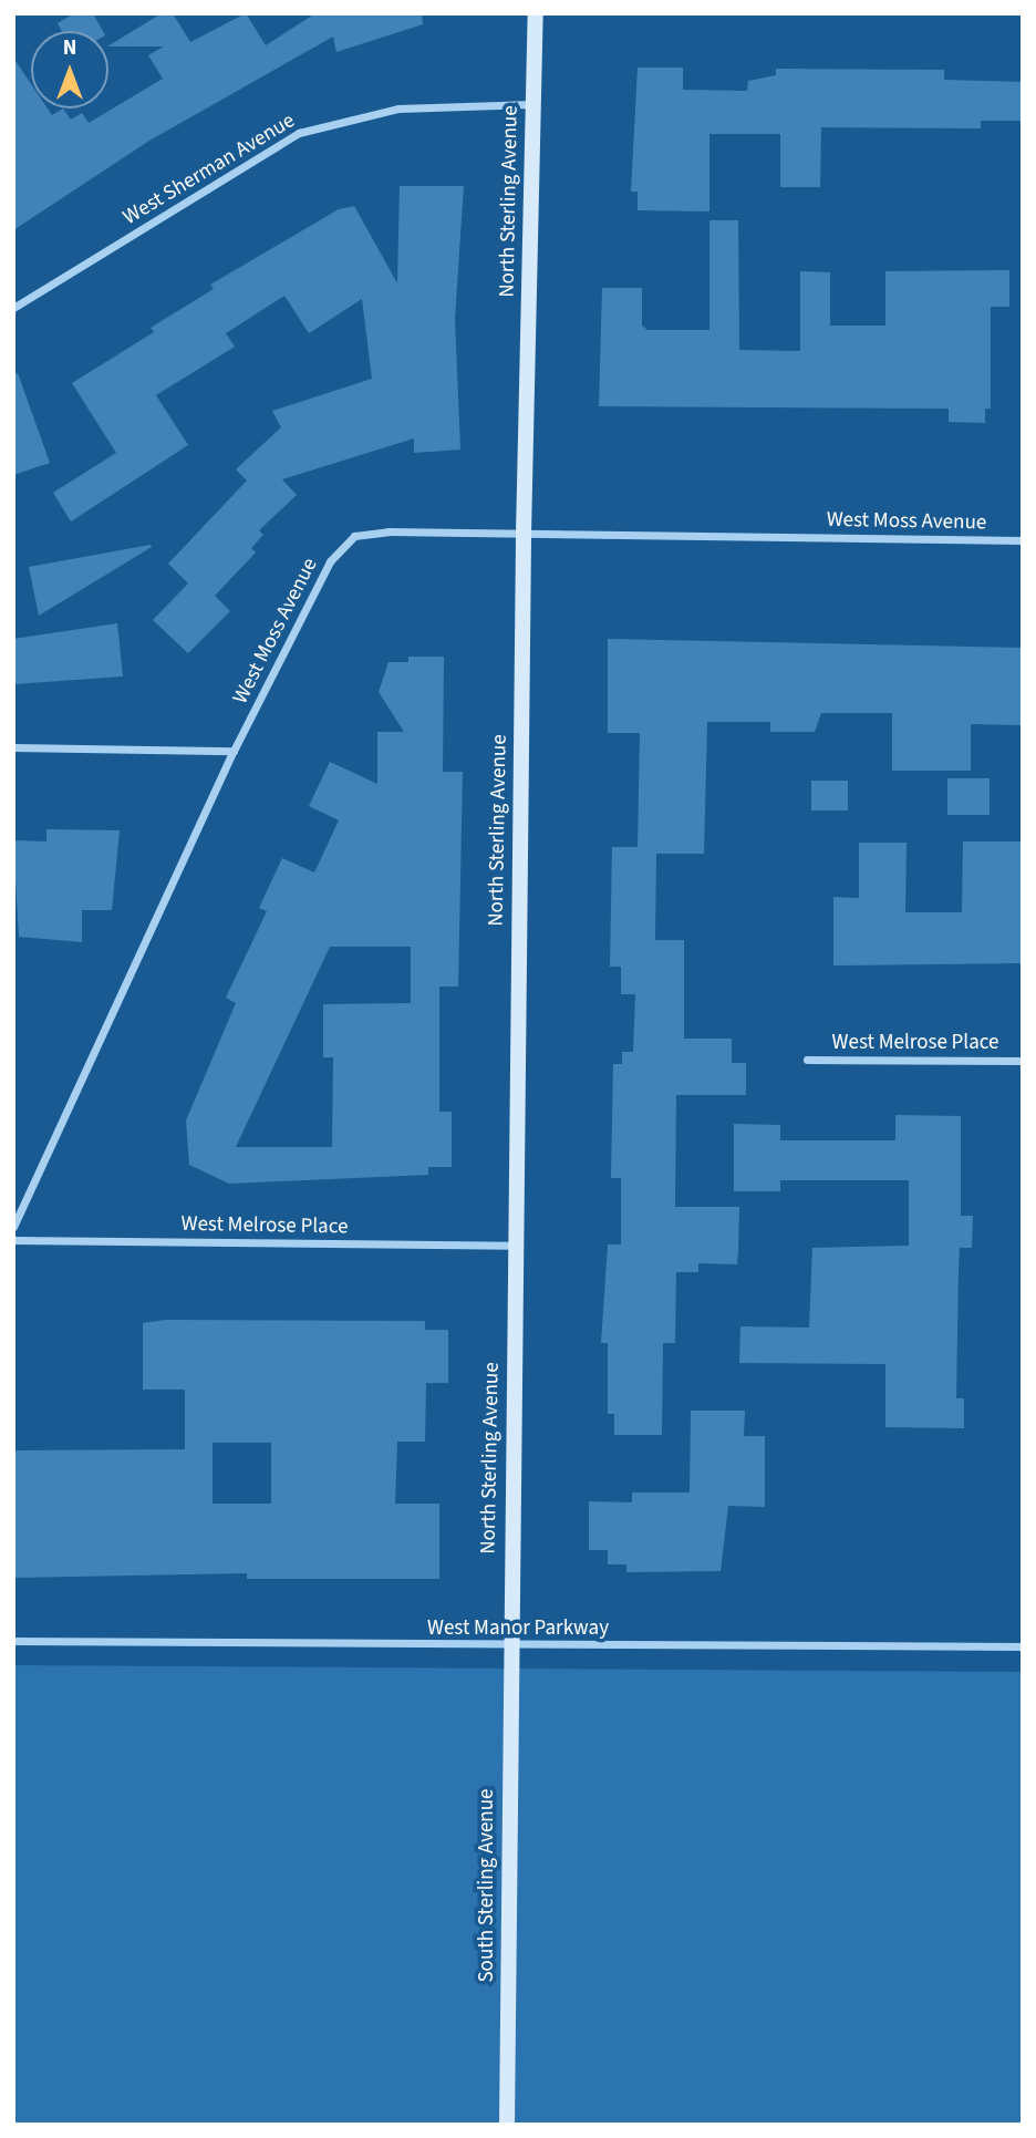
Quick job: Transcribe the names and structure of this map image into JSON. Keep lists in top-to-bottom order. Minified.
{"streets":{"street":["West Sherman Avenue","North Sterling Avenue","West Moss Avenue","West Melrose Place","West Manor Parkway","South Sterling Avenue"]},"crossings":[["West Sherman Avenue","North Sterling Avenue"],["North Sterling Avenue","West Moss Avenue"],["North Sterling Avenue","West Melrose Place"],["North Sterling Avenue","West Manor Parkway"],["North Sterling Avenue","South Sterling Avenue"],["West Manor Parkway","South Sterling Avenue"]],"north":"top"}
